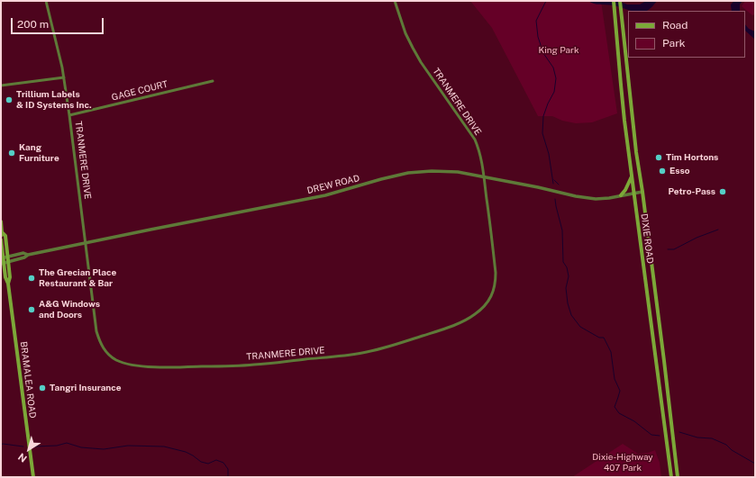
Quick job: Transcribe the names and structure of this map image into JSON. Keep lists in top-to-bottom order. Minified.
{"streets":{"main road":["DIXIE ROAD","BRAMALEA ROAD"],"street":["GAGE COURT","TRANMERE DRIVE","DREW ROAD"]},"crossings":[["GAGE COURT","TRANMERE DRIVE"],["TRANMERE DRIVE","DREW ROAD"],["DREW ROAD","DIXIE ROAD"],["DREW ROAD","BRAMALEA ROAD"]],"parks":["King Park","Dixie-Highway 407 Park"],"places":["Trillium Labels & ID Systems Inc.","Kang Furniture","Tim Hortons","Esso","Petro-Pass","The Grecian Place Restaurant & Bar","A&G Windows and Doors","Tangri Insurance"],"legend":["Road","Park"],"scale_bar":"200 m","north":"bottom left"}
